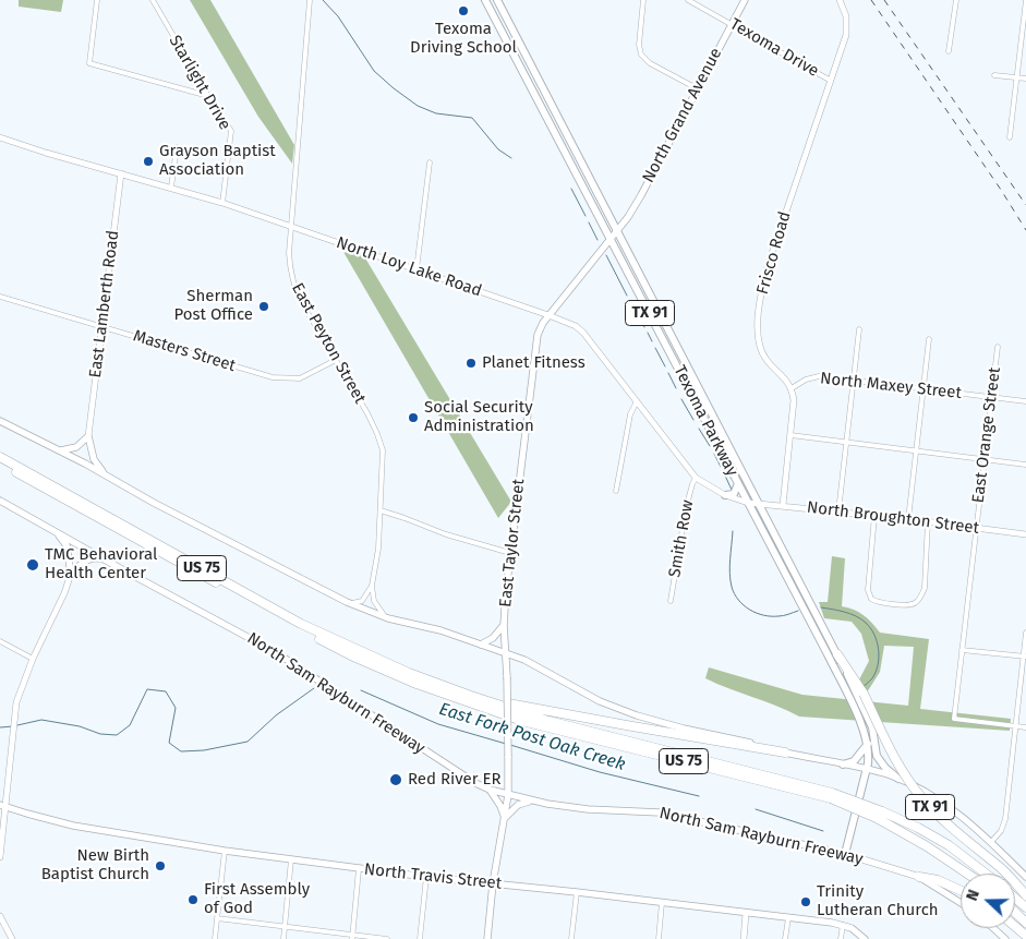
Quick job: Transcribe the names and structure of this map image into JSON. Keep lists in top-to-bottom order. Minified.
{"streets":{"highway":["TX 91","US 75","North Sam Rayburn Freeway"],"main road":["North Grand Avenue","Texoma Parkway","East Taylor Street","North Travis Street"],"street":["Texoma Drive","Starlight Drive","Frisco Road","North Loy Lake Road","East Lamberth Road","East Peyton Street","Masters Street","North Maxey Street","East Orange Street","North Broughton Street","Smith Row"]},"crossings":[["Texoma Drive","North Grand Avenue"],["Texoma Drive","Frisco Road"],["Starlight Drive","North Loy Lake Road"],["North Grand Avenue","Texoma Parkway"],["North Grand Avenue","East Taylor Street"],["Frisco Road","North Maxey Street"],["North Loy Lake Road","East Lamberth Road"],["North Loy Lake Road","East Peyton Street"],["North Loy Lake Road","Texoma Parkway"],["North Loy Lake Road","North Broughton Street"],["North Loy Lake Road","Smith Row"],["North Loy Lake Road","East Taylor Street"],["East Lamberth Road","Masters Street"],["TX 91","Texoma Parkway"],["East Peyton Street","Masters Street"],["North Maxey Street","East Orange Street"],["Texoma Parkway","North Broughton Street"],["Texoma Parkway","East Taylor Street"],["Texoma Parkway","North Sam Rayburn Freeway"],["East Orange Street","North Broughton Street"],["East Taylor Street","North Sam Rayburn Freeway"],["East Taylor Street","North Travis Street"]],"water":["East Fork Post Oak Creek"],"places":["Texoma Driving School","Grayson Baptist Association","Sherman Post Office","Planet Fitness","Social Security Administration","TMC Behavioral Health Center","Red River ER","New Birth Baptist Church","First Assembly of God","Trinity Lutheran Church"],"north":"left"}
